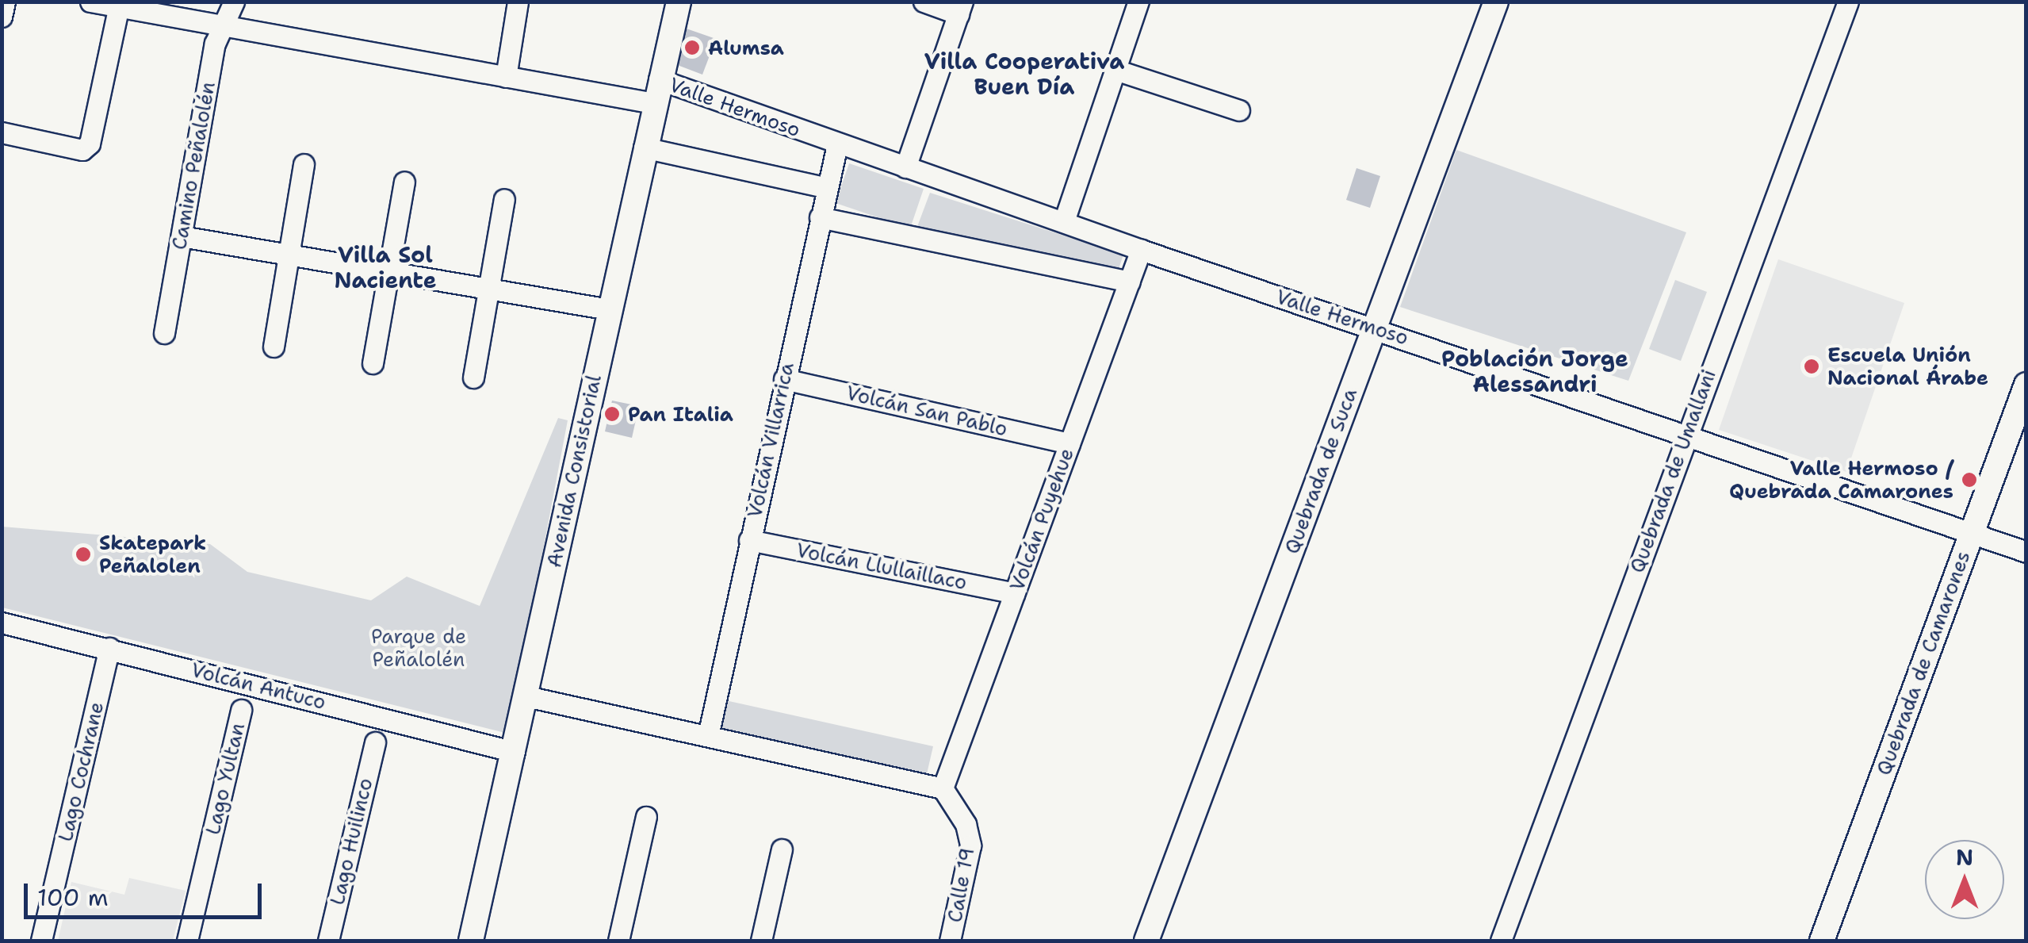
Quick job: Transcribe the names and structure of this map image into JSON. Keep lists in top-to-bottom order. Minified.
{"streets":{"street":["Valle Hermoso","Camino Peñalolén","Volcán San Pablo","Volcán Villarrica","Avenida Consistorial","Quebrada de Suca","Quebrada de Umallani","Volcán Puyehue","Volcán Llullaillaco","Quebrada de Camarones","Volcán Antuco","Lago Cochrane","Lago Yultan","Lago Huilinco","Calle 19"]},"crossings":[["Valle Hermoso","Camino Peñalolén"],["Valle Hermoso","Volcán Villarrica"],["Valle Hermoso","Avenida Consistorial"],["Valle Hermoso","Quebrada de Suca"],["Valle Hermoso","Quebrada de Umallani"],["Valle Hermoso","Volcán Puyehue"],["Valle Hermoso","Quebrada de Camarones"],["Volcán San Pablo","Volcán Villarrica"],["Volcán San Pablo","Volcán Puyehue"],["Volcán Villarrica","Volcán Llullaillaco"],["Avenida Consistorial","Volcán Antuco"],["Volcán Puyehue","Volcán Llullaillaco"],["Volcán Puyehue","Calle 19"],["Volcán Antuco","Lago Cochrane"]],"districts":["Villa Cooperativa Buen Día","Villa Sol Naciente","Población Jorge Alessandri"],"parks":["Parque de Peñalolén"],"places":["Alumsa","Escuela Unión Nacional Árabe","Pan Italia","Valle Hermoso / Quebrada Camarones","Skatepark Peñalolen"],"scale_bar":"100 m","north":"top"}
